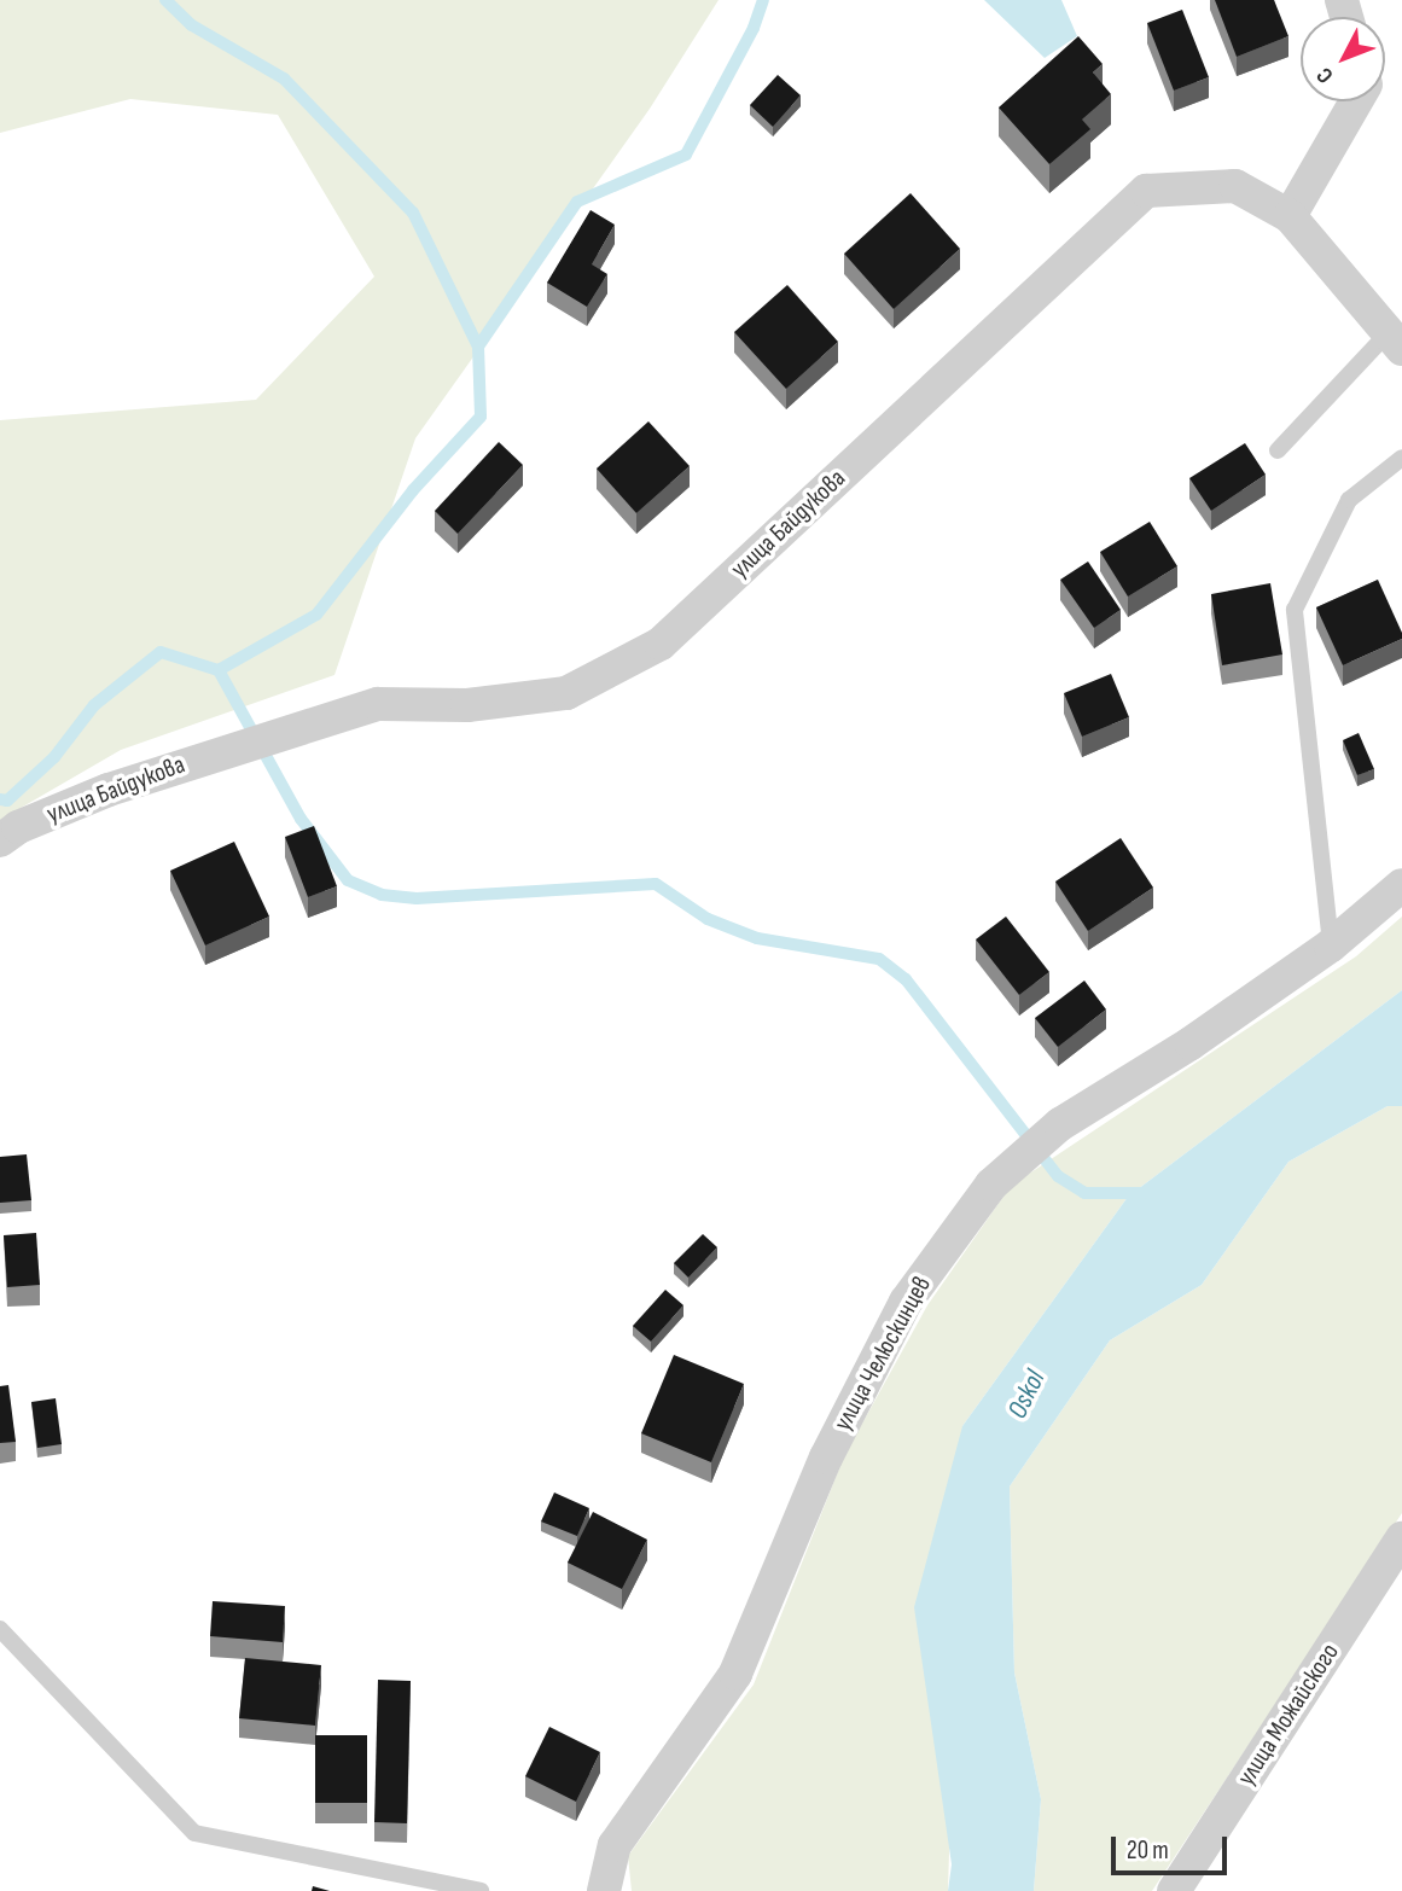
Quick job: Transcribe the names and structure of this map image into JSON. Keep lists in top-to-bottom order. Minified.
{"streets":{"street":["улица Байдукова","улица Челюскинцев","улица Можайского"]},"water":["Oskol"],"scale_bar":"20 m","north":"bottom left"}
